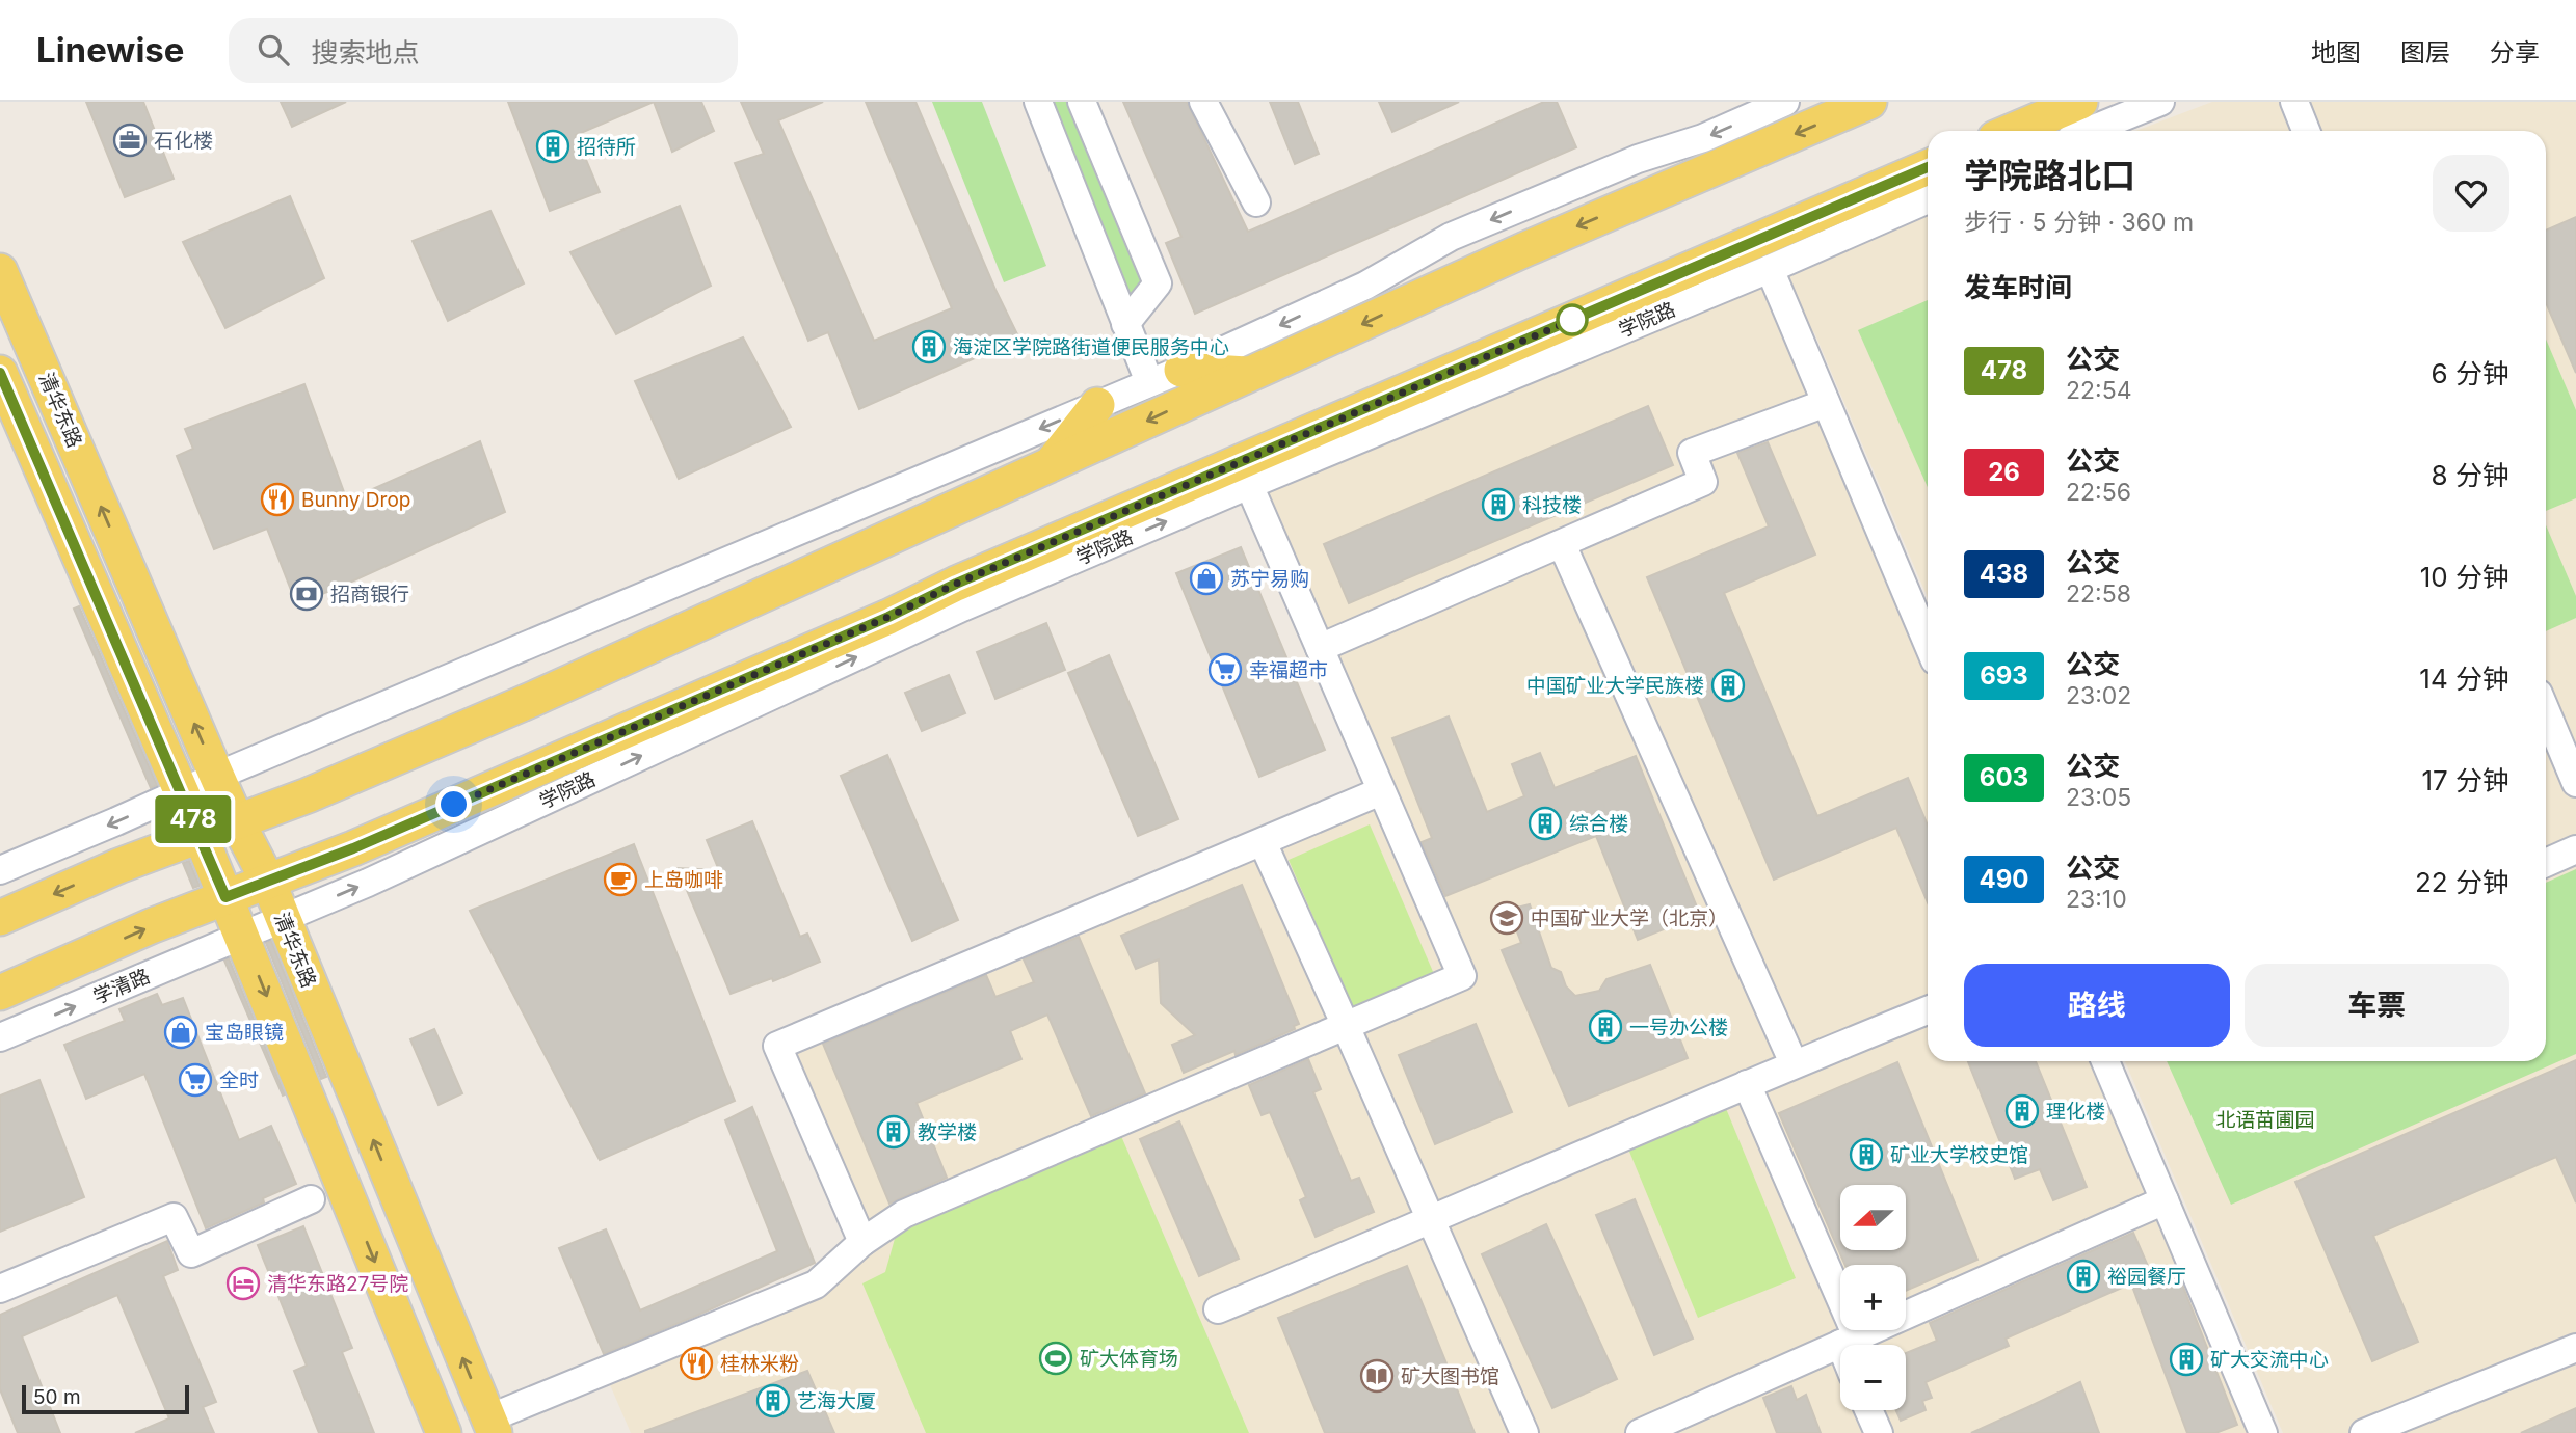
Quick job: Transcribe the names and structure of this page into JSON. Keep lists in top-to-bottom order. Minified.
{"streets":{"main road":["学院路","清华东路"],"street":["学清路"]},"crossings":[["学院路","清华东路"],["学院路","学清路"],["清华东路","学清路"]],"parks":["北语苗圃园"],"places":{"office":["石化楼"],"building":["招待所","海淀区学院路街道便民服务中心","科技楼","中国矿业大学民族楼","综合楼","一号办公楼","理化楼","教学楼","矿业大学校史馆","裕园餐厅","矿大交流中心","艺海大厦"],"restaurant":["Bunny Drop","桂林米粉"],"shop":["苏宁易购","宝岛眼镜"],"bank":["招商银行"],"supermarket":["幸福超市","全时"],"cafe":["上岛咖啡"],"school or university":["中国矿业大学（北京）"],"hotel":["清华东路27号院"],"sports":["矿大体育场"],"library":["矿大图书馆"]},"lines":["bus line 478"],"scale_bar":"50 m","north":"left","page":{"header":"Linewise","search":"搜索地点","nav":["地图","图层","分享"],"on_map":"478","heading":[["学院路北口","步行 · 5 分钟 · 360 m"],"发车时间"],"list":[{"mark":"478","name":"公交","note":"22:54","value":"6 分钟"},{"mark":"26","name":"公交","note":"22:56","value":"8 分钟"},{"mark":"438","name":"公交","note":"22:58","value":"10 分钟"},{"mark":"693","name":"公交","note":"23:02","value":"14 分钟"},{"mark":"603","name":"公交","note":"23:05","value":"17 分钟"},{"mark":"490","name":"公交","note":"23:10","value":"22 分钟"}],"buttons":["路线","车票"],"map_buttons":["+","−"],"scale":"50 m"}}
